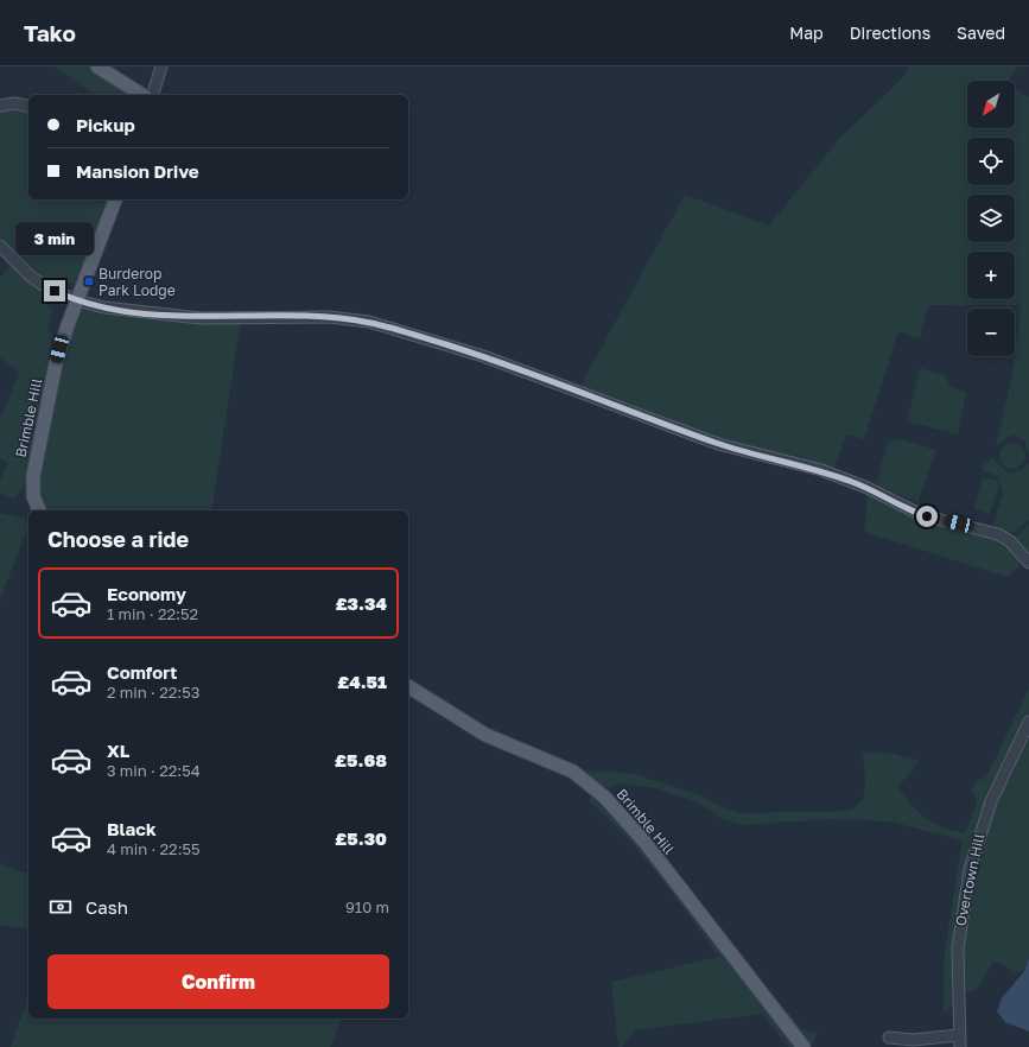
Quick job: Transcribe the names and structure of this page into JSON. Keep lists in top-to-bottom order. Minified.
{"streets":{"main road":["Brimble Hill"],"street":["Overtown Hill"]},"places":{"transit":["Burderop Park Lodge"]},"north":"bottom left","page":{"header":"Tako","nav":["Map","Directions","Saved"],"map_buttons":["+","−"],"banner":["Pickup","Mansion Drive"],"bubble":"3 min","heading":"Choose a ride","list":[{"name":"Economy","note":"1 min · 22:52","value":"£3.34"},{"name":"Comfort","note":"2 min · 22:53","value":"£4.51"},{"name":"XL","note":"3 min · 22:54","value":"£5.68"},{"name":"Black","note":"4 min · 22:55","value":"£5.30"}],"pay":["Cash","910 m"],"buttons":"Confirm"}}
